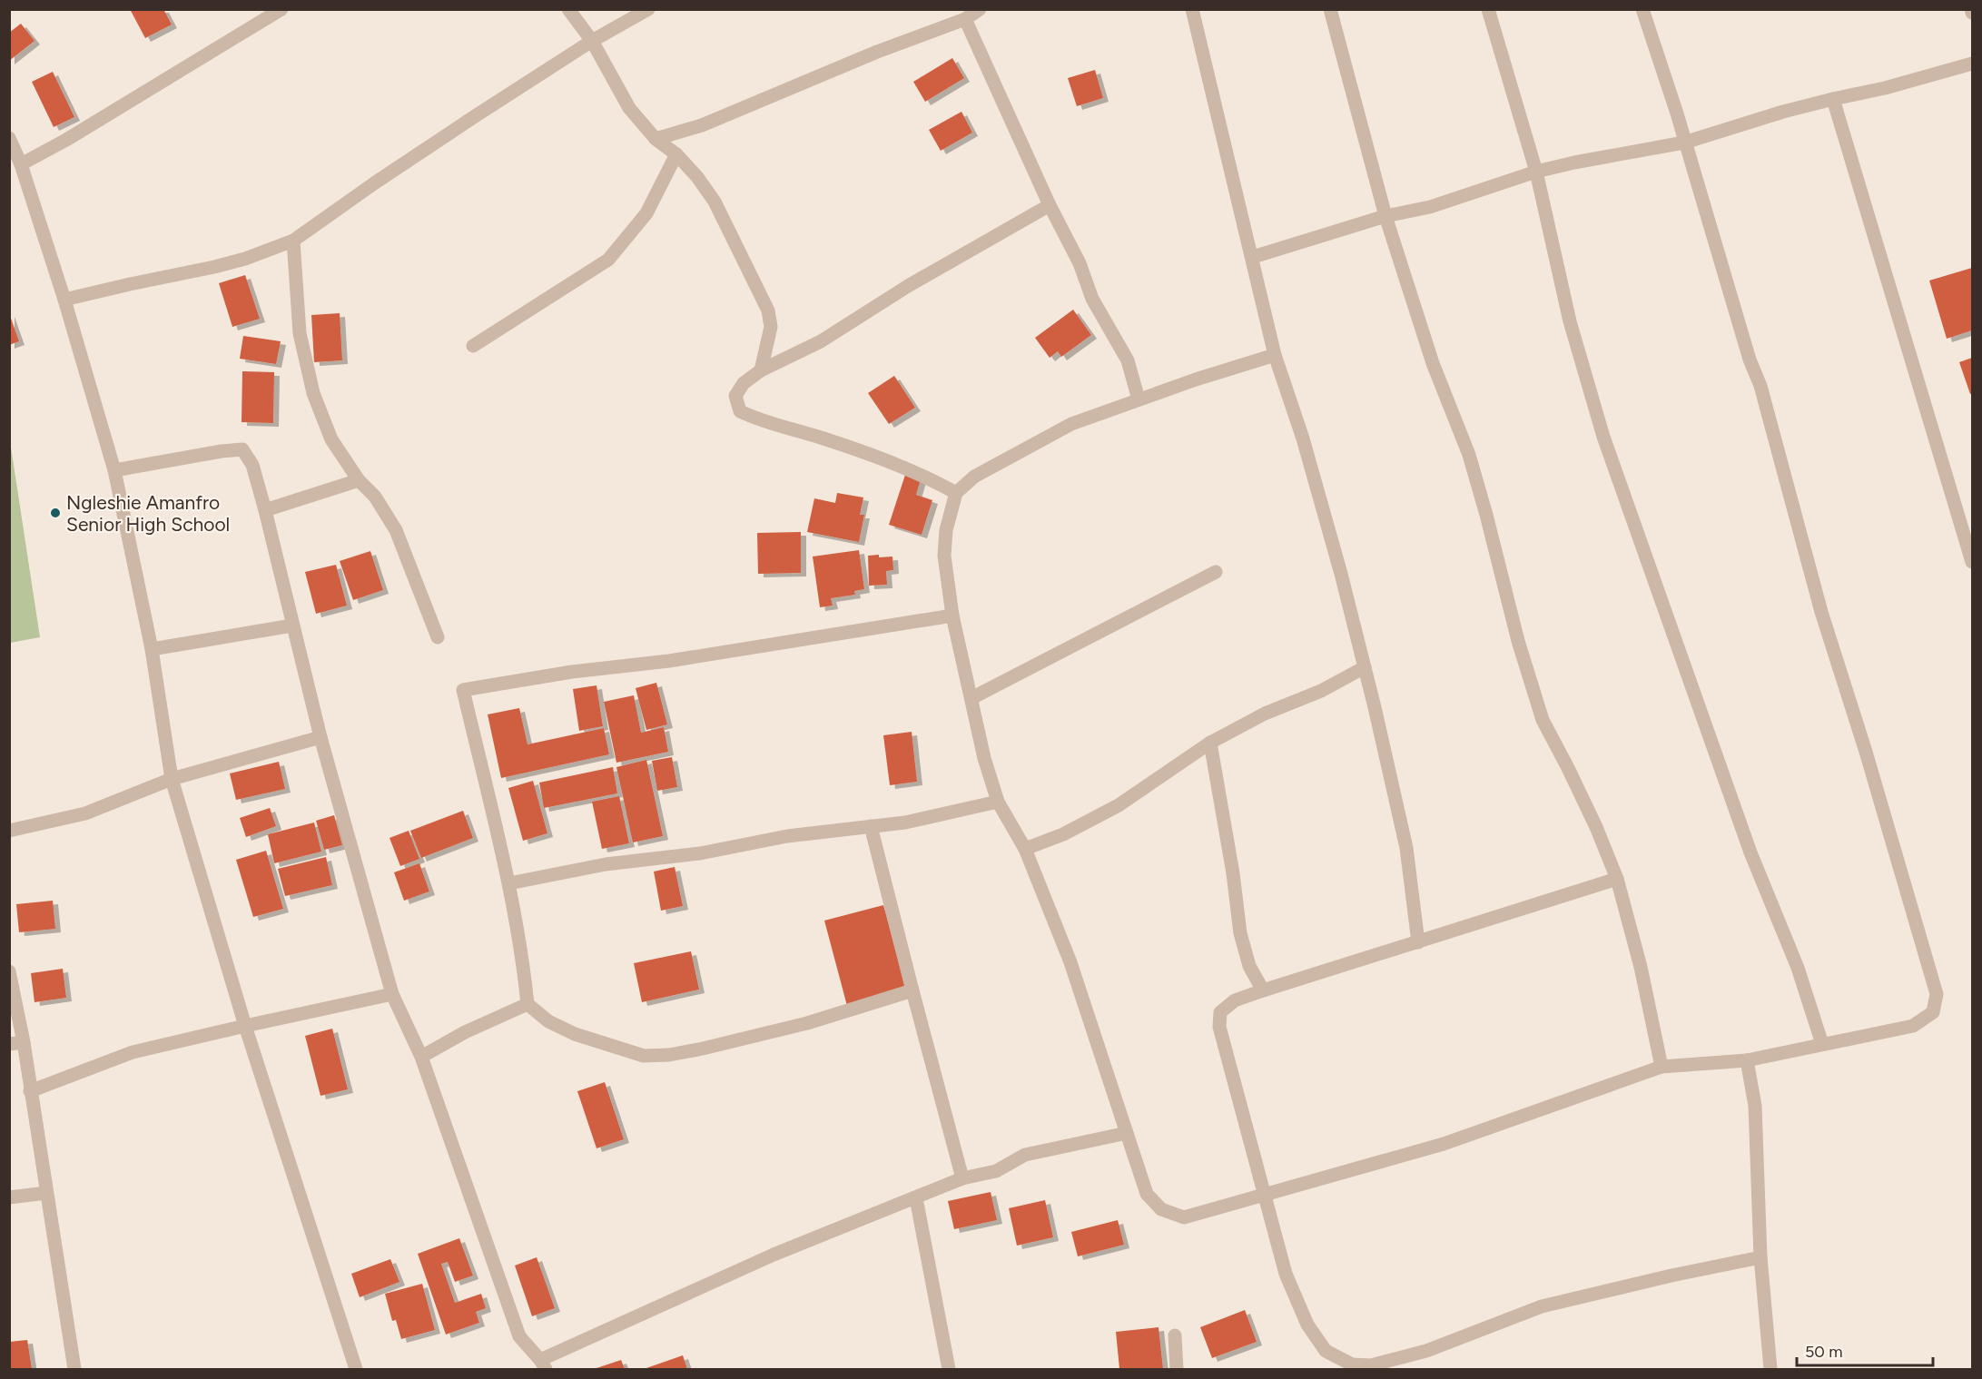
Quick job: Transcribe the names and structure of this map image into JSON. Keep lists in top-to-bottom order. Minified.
{"places":["Ngleshie Amanfro Senior High School"],"scale_bar":"50 m"}
